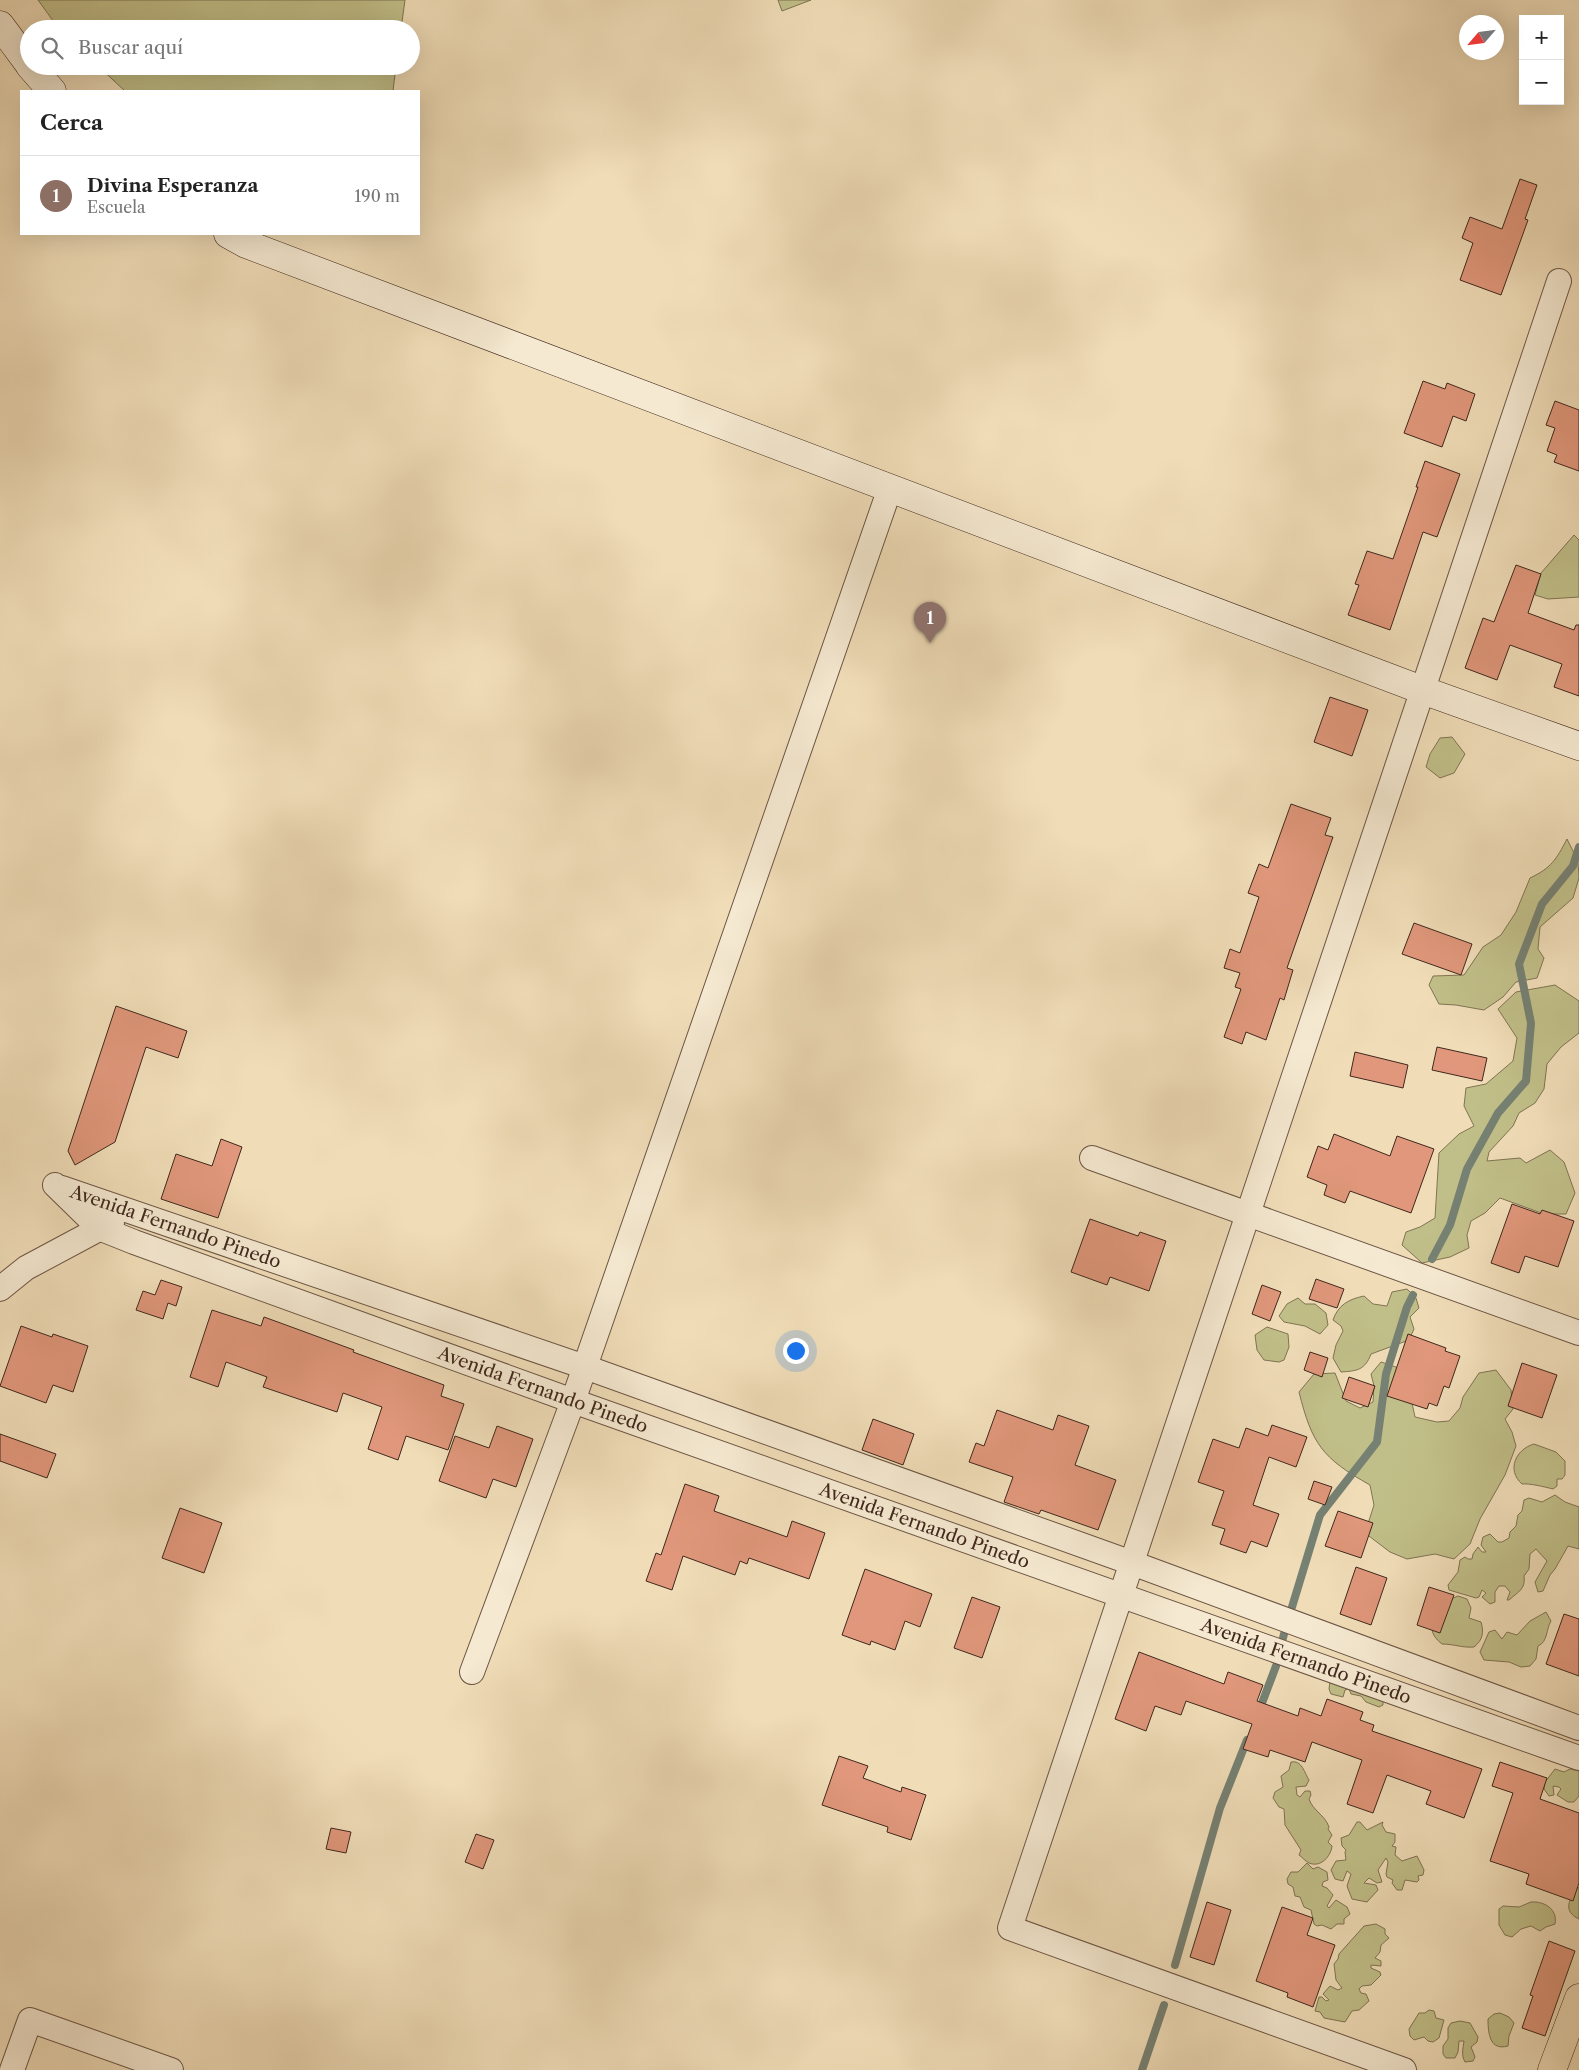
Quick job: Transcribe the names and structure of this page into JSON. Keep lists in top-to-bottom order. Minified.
{"streets":{"street":["Avenida Fernando Pinedo"]},"north":"bottom left","page":{"map_buttons":["+","−"],"search":"Buscar aquí","heading":"Cerca","list":[{"mark":"1","name":"Divina Esperanza","note":"Escuela","value":"190 m"}],"pins":"1"}}
